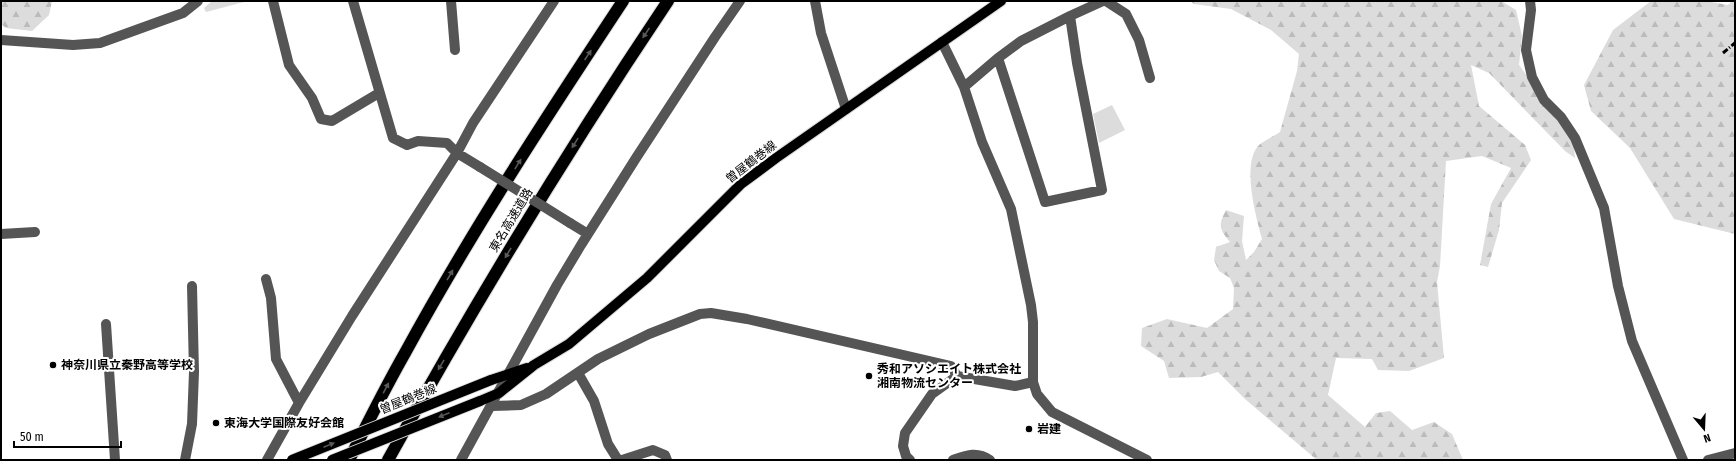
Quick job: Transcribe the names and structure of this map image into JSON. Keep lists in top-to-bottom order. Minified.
{"streets":{"highway":["東名高速道路"],"main road":["曽屋鶴巻線"]},"places":["神奈川県立秦野高等学校","秀和アソシエイト株式会社 湘南物流センター","東海大学国際友好会館","岩建"],"scale_bar":"50 m","north":"bottom"}
